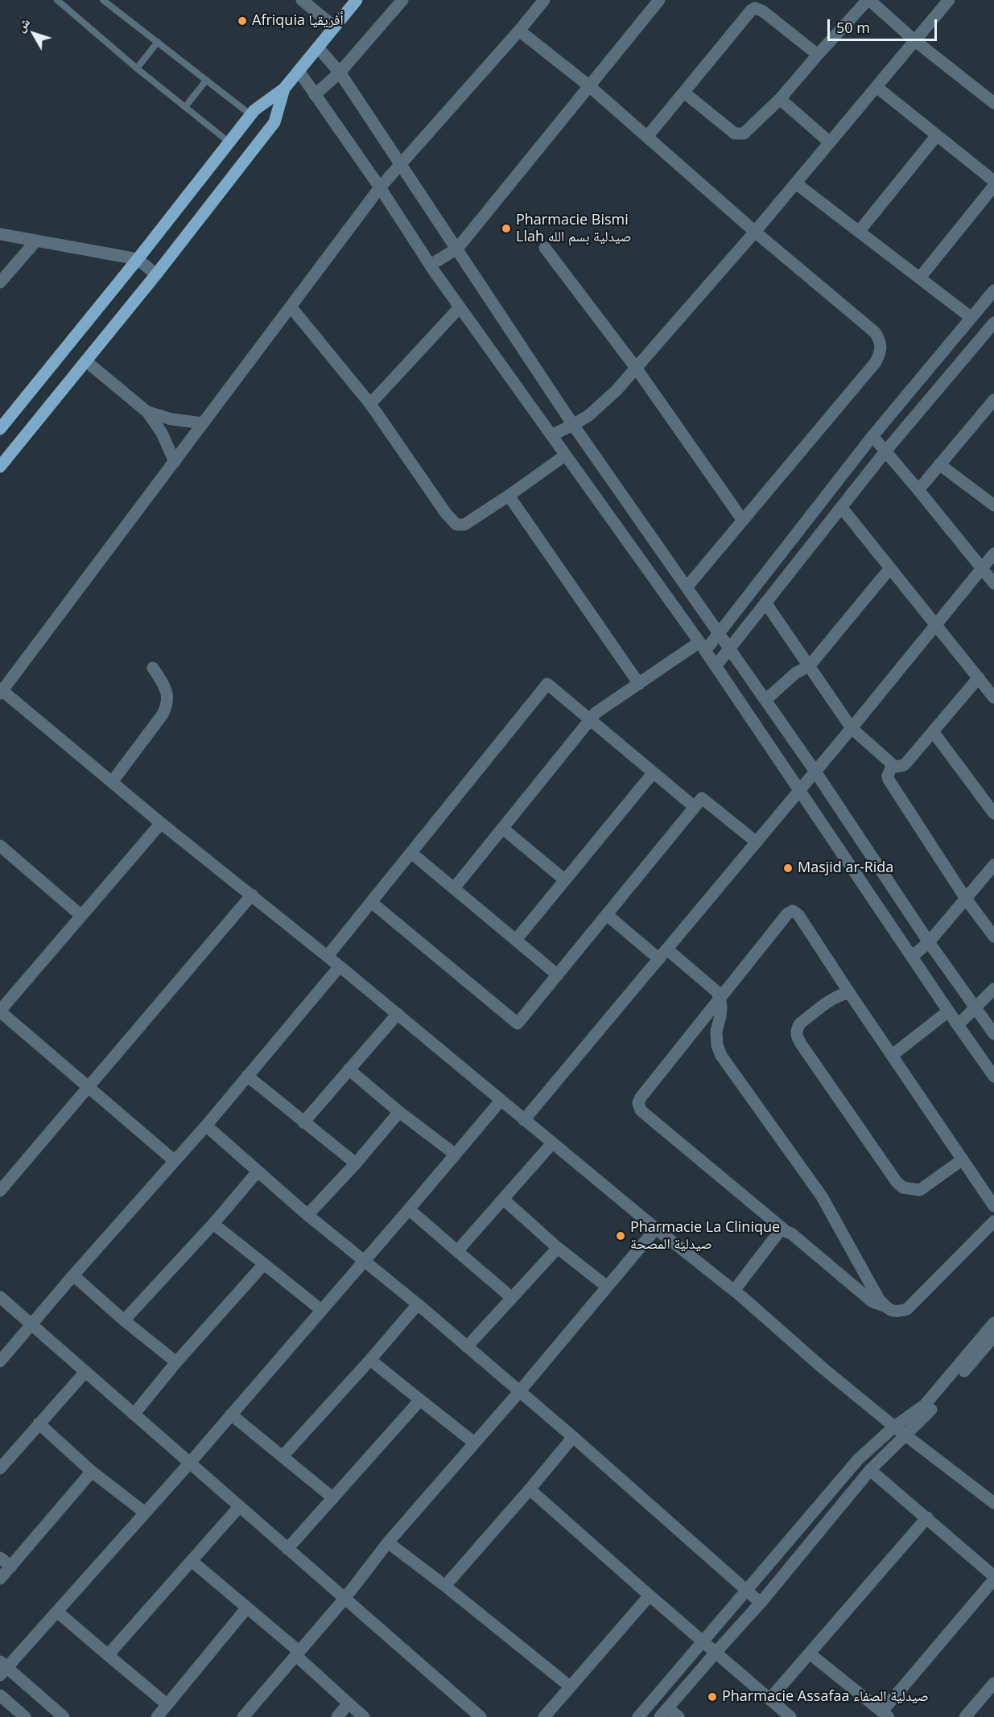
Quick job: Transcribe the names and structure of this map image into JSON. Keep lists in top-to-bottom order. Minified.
{"places":["Afriquia أفريقيا","Pharmacie Bismi Llah صيدلية بسم الله","Masjid ar-Rida","Pharmacie La Clinique صيدلية المصحة","Pharmacie Assafaa صيدلية الصفاء"],"scale_bar":"50 m","north":"top left"}
